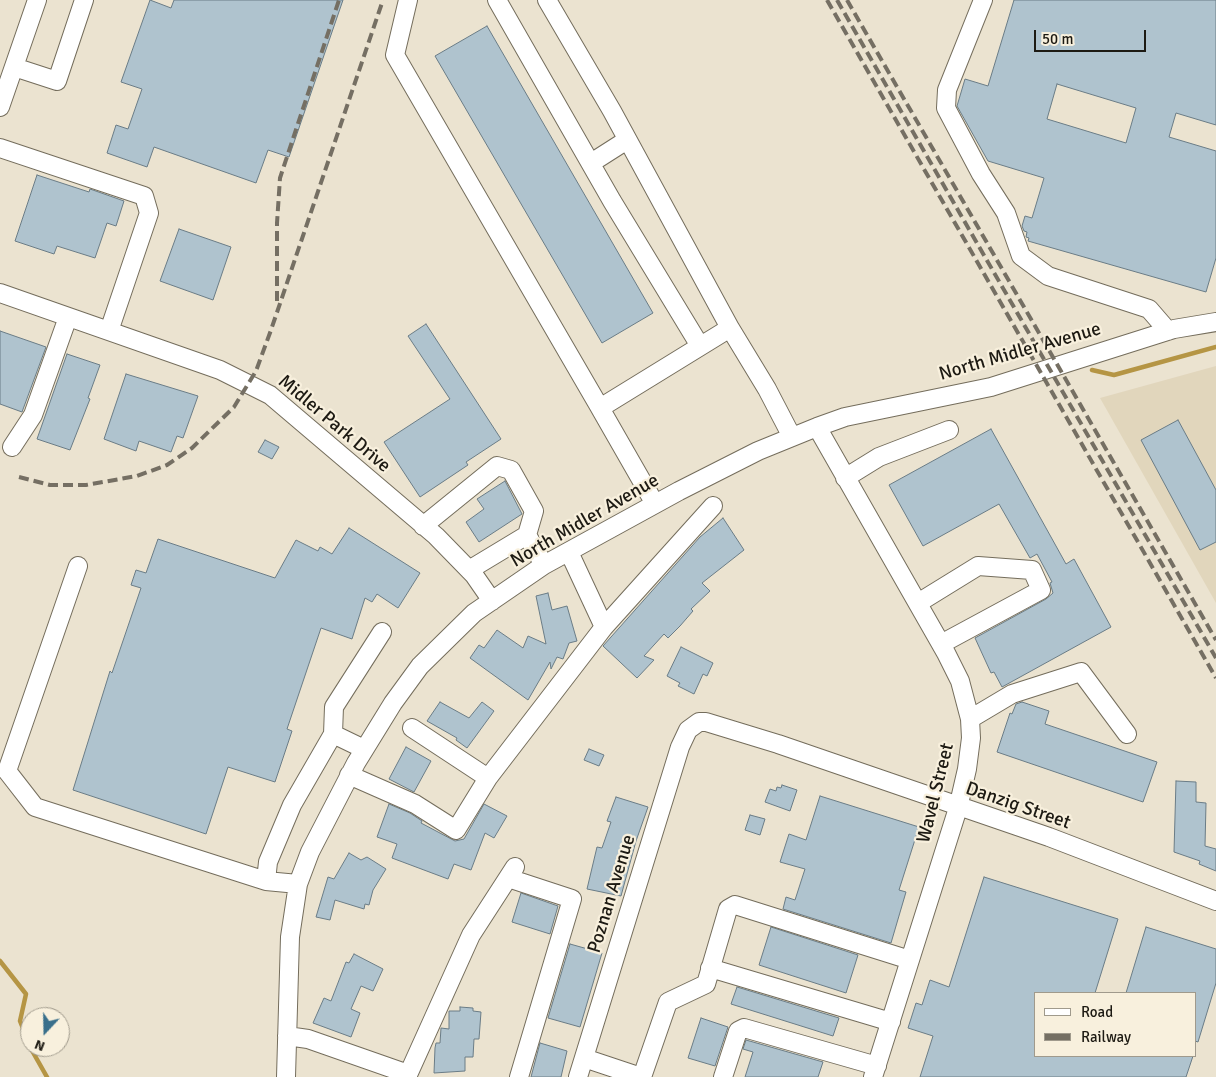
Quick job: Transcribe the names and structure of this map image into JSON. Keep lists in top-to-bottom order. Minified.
{"streets":{"street":["North Midler Avenue","Midler Park Drive","Wavel Street","Danzig Street","Poznan Avenue"]},"crossings":[["North Midler Avenue","Midler Park Drive"],["North Midler Avenue","Wavel Street"],["Wavel Street","Danzig Street"],["Danzig Street","Poznan Avenue"]],"legend":["Road","Railway"],"scale_bar":"50 m","north":"bottom"}
